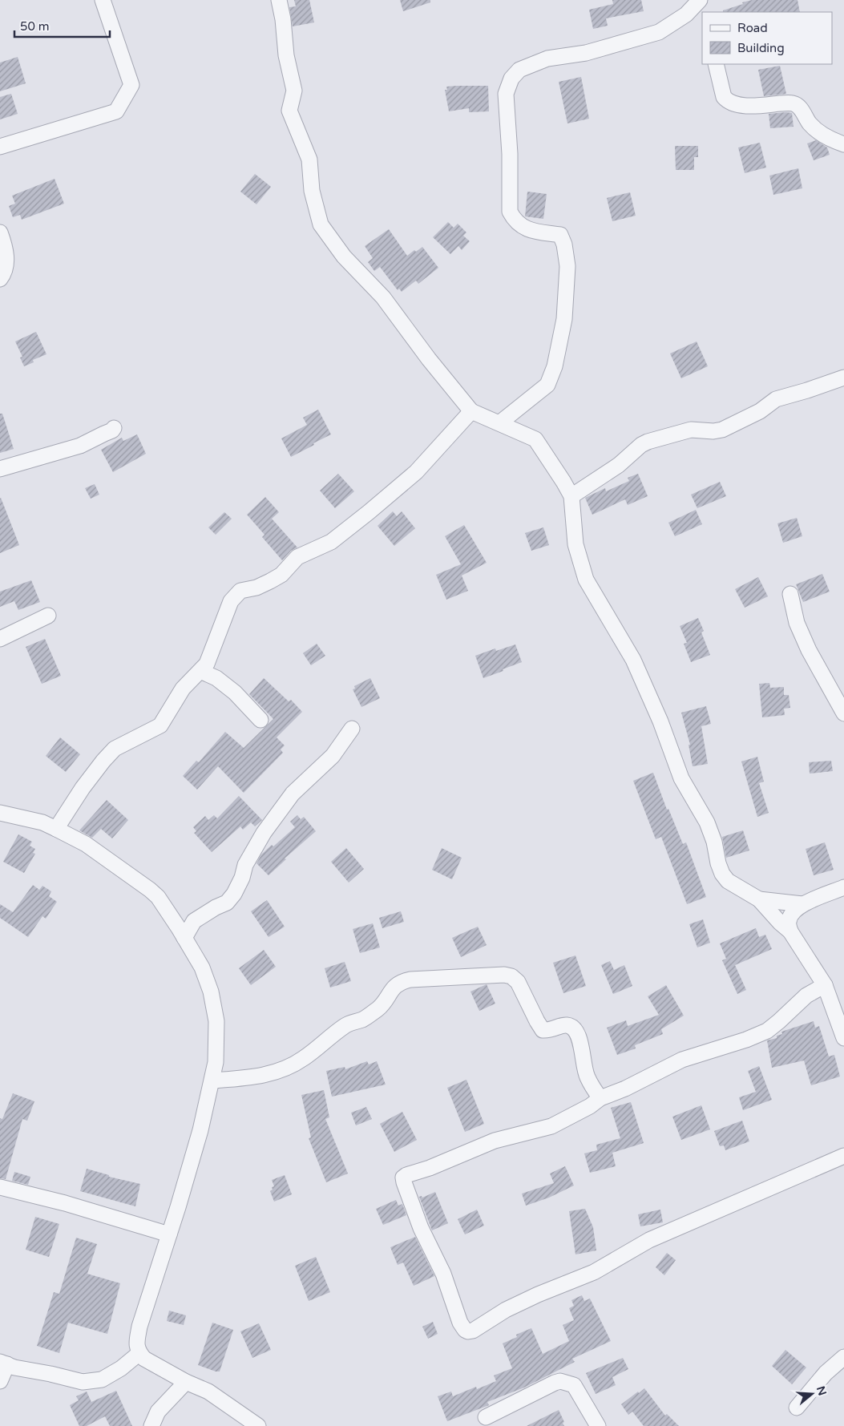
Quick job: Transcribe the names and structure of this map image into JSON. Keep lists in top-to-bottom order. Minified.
{"legend":["Road","Building"],"scale_bar":"50 m","north":"right"}
